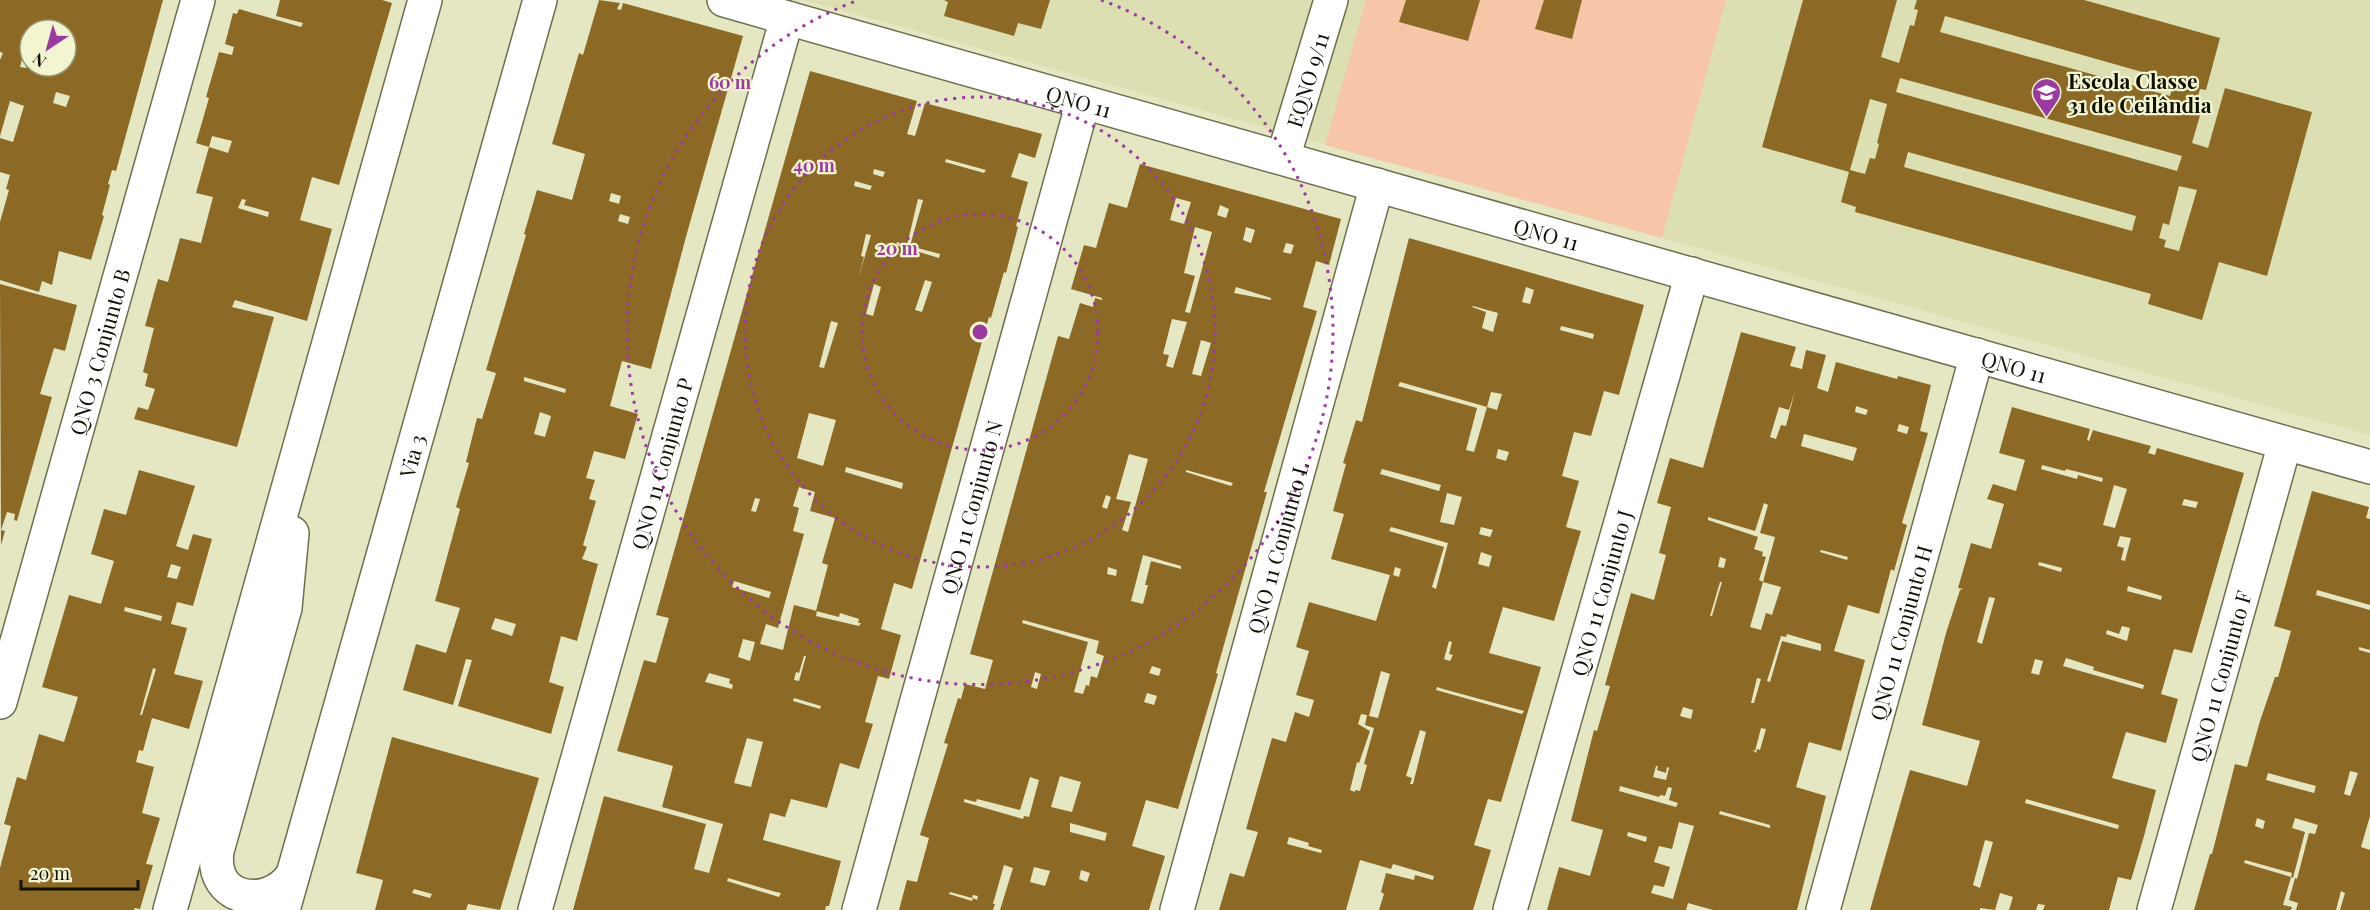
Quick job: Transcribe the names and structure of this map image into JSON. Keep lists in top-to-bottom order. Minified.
{"streets":{"street":["EQNO 9/11","QNO 11","QNO 3 Conjunto B","Via 3","QNO 11 Conjunto P","QNO 11 Conjunto N","QNO 11 Conjunto L","QNO 11 Conjunto J","QNO 11 Conjunto H","QNO 11 Conjunto F"]},"crossings":[["EQNO 9/11","QNO 11"],["QNO 11","QNO 11 Conjunto P"],["QNO 11","QNO 11 Conjunto N"],["QNO 11","QNO 11 Conjunto L"],["QNO 11","QNO 11 Conjunto J"],["QNO 11","QNO 11 Conjunto H"],["QNO 11","QNO 11 Conjunto F"]],"places":{"school or university":["Escola Classe 31 de Ceilândia"]},"scale_bar":"20 m","north":"bottom left","rings":["60 m","40 m","20 m"]}
